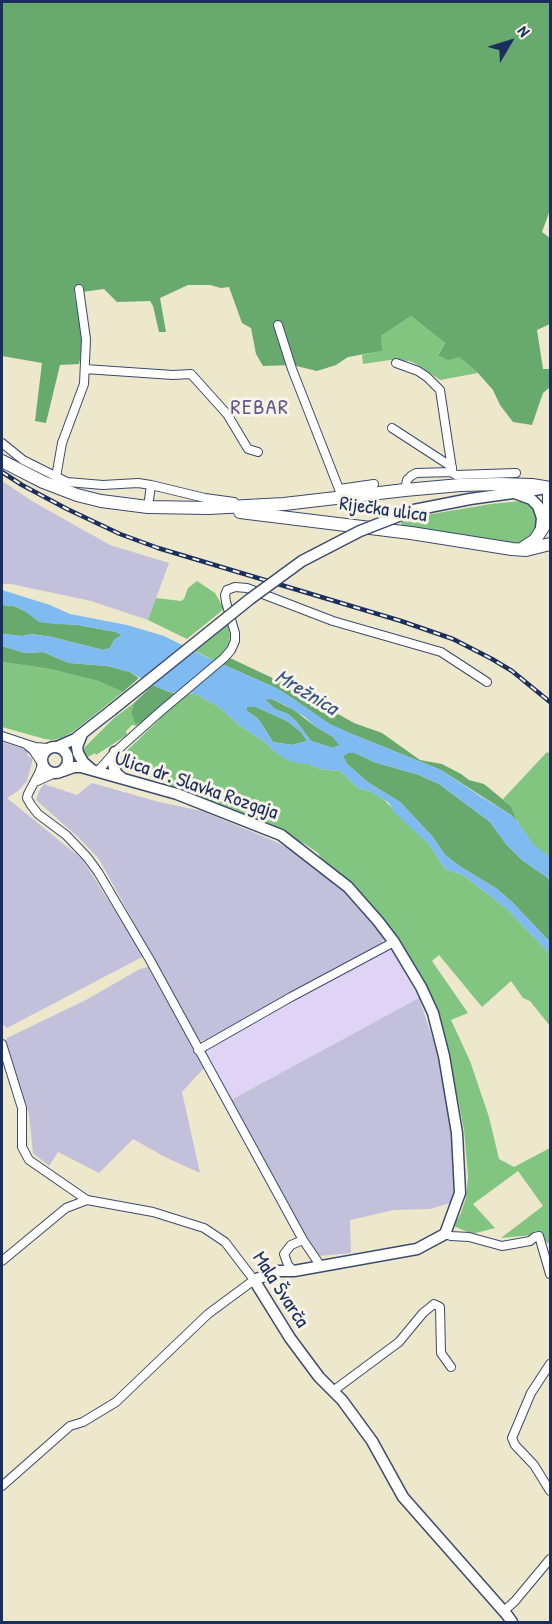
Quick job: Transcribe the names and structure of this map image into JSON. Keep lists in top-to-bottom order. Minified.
{"streets":{"main road":["Riječka ulica"],"street":["Ulica dr. Slavka Rozgaja","Mala Švarča"]},"districts":["REBAR"],"water":["Mrežnica"],"north":"top right"}
